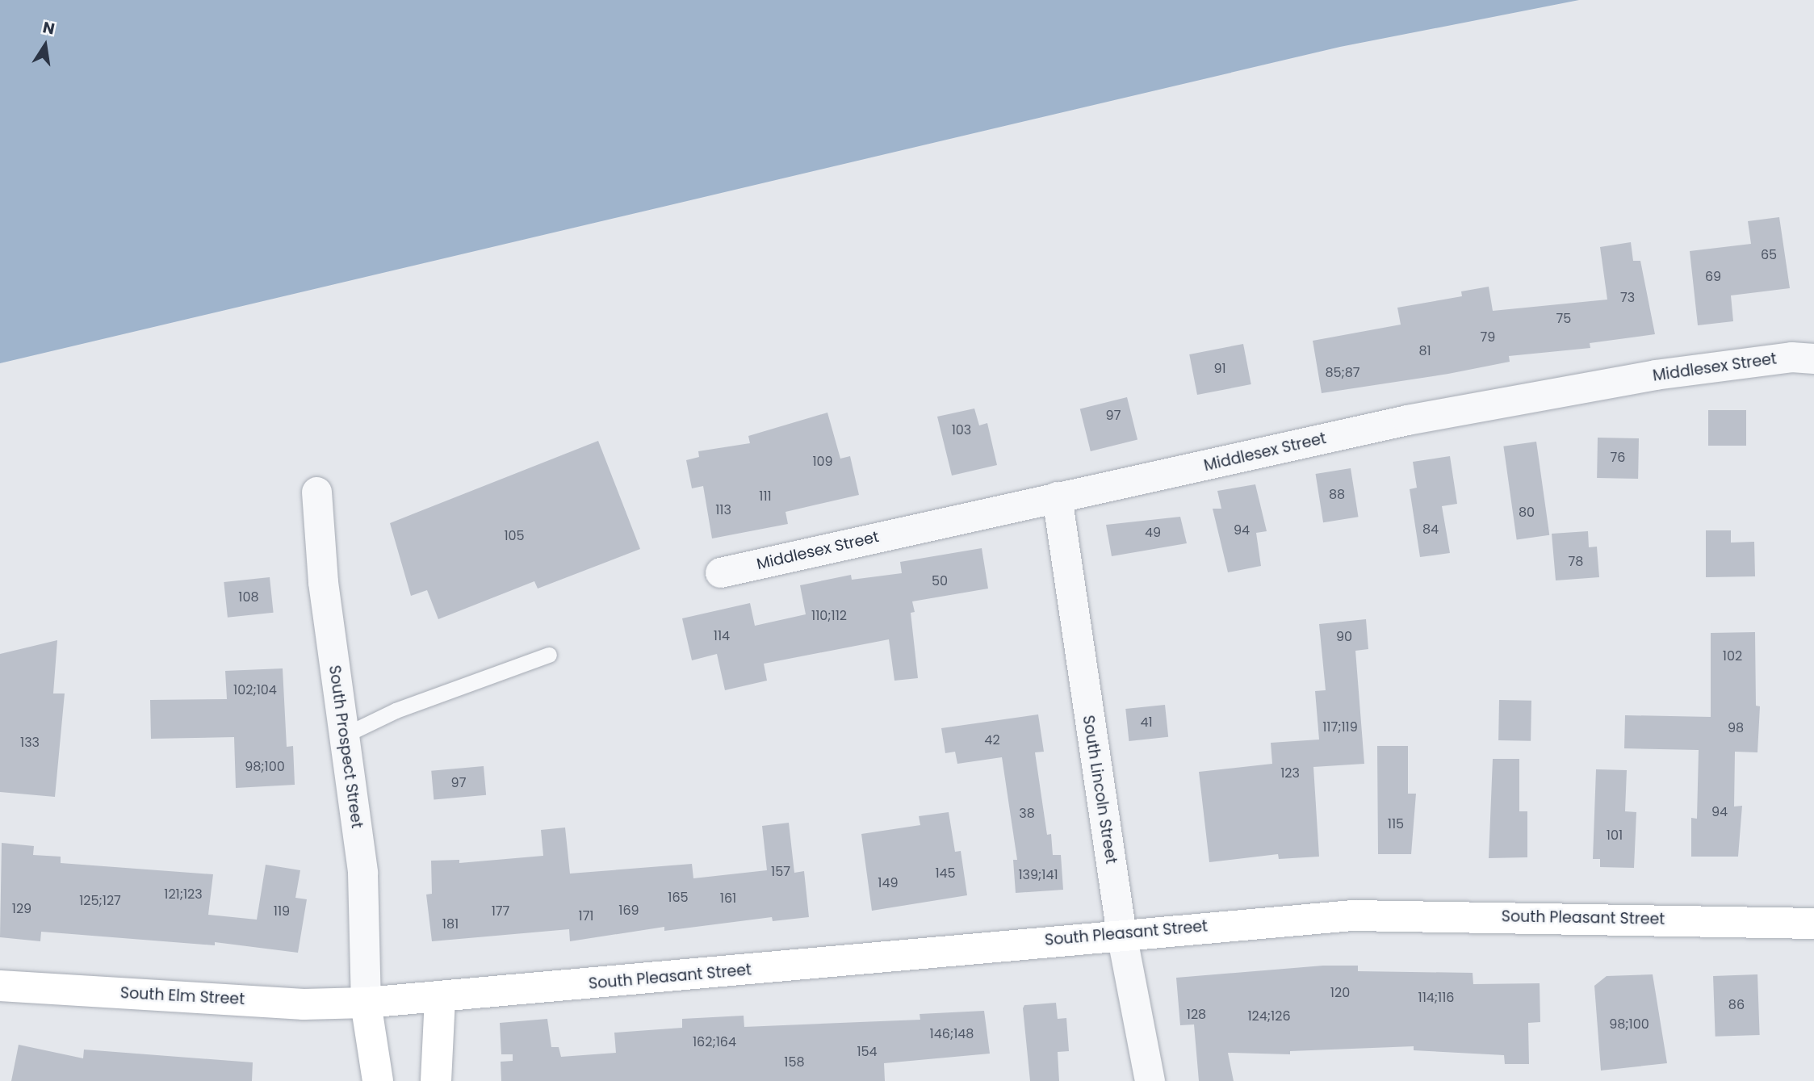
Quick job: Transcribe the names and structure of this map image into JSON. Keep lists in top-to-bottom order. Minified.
{"streets":{"street":["Middlesex Street","South Prospect Street","South Lincoln Street","South Pleasant Street","South Elm Street"]},"crossings":[["Middlesex Street","South Lincoln Street"],["South Prospect Street","South Elm Street"],["South Lincoln Street","South Pleasant Street"],["South Pleasant Street","South Elm Street"]],"house_numbers":["65","69","73","75","79","81","91","85;87","97","103","76","109","88","111","113","80","84","94","49","105","78","50","108","110;112","114","90","102","102;104","41","117;119","98","42","133","98;100","123","97","94","38","115","101","157","145","139;141","149","121;123","165","161","125;127","129","169","119","177","171","181","120","114;116","86","128","124;126","98;100","146;148","162;164","154","158"],"north":"top"}
